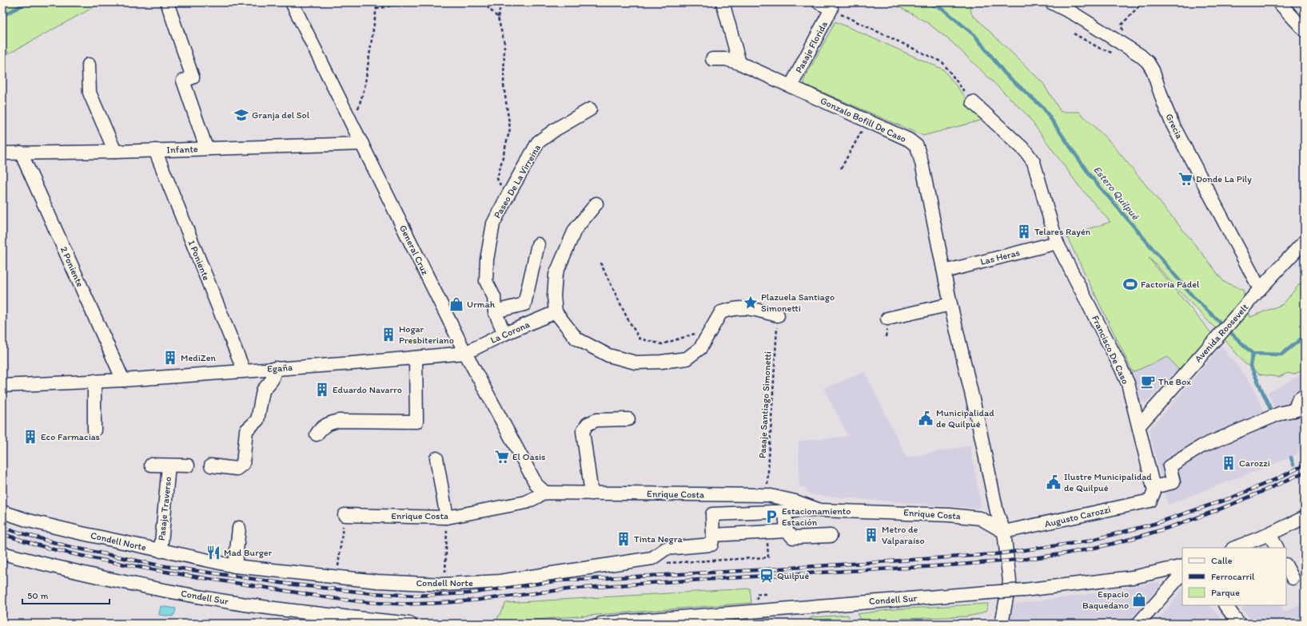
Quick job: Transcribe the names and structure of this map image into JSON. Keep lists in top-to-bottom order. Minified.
{"streets":{"street":["Pasaje Florida","Gonzalo Bofill De Caso","Grecia","Infante","Paseo De La Virreina","General Cruz","Las Heras","1 Poniente","2 Poniente","La Corona","Avenida Roosevelt","Francisco De Caso","Egaña","Enrique Costa","Pasaje Traverso","Augusto Carozzi","Condell Norte","Condell Sur"],"path":["Pasaje Santiago Simonetti"]},"crossings":[["Pasaje Florida","Gonzalo Bofill De Caso"],["Gonzalo Bofill De Caso","Las Heras"],["Gonzalo Bofill De Caso","Enrique Costa"],["Gonzalo Bofill De Caso","Augusto Carozzi"],["Grecia","Avenida Roosevelt"],["Infante","General Cruz"],["Infante","1 Poniente"],["Infante","2 Poniente"],["Paseo De La Virreina","La Corona"],["General Cruz","La Corona"],["General Cruz","Egaña"],["General Cruz","Enrique Costa"],["Las Heras","Francisco De Caso"],["1 Poniente","Egaña"],["2 Poniente","Egaña"],["La Corona","Egaña"],["Avenida Roosevelt","Francisco De Caso"],["Francisco De Caso","Augusto Carozzi"],["Pasaje Santiago Simonetti","Enrique Costa"],["Enrique Costa","Augusto Carozzi"],["Pasaje Traverso","Condell Norte"]],"water":["Estero Quilpué"],"places":{"school or university":["Granja del Sol"],"supermarket":["Donde La Pily","El Oasis"],"building":["Telares Rayén","Hogar Presbiteriano","MediZen","Eduardo Navarro","Eco Farmacias","Carozzi","Metro de Valparaíso","Tinta Negra"],"sports":["Factoría Pádel"],"place":["Plazuela Santiago Simonetti"],"shop":["Urmah","Espacio Baquedano"],"cafe":["The Box"],"public building":["Municipalidad de Quilpué","Ilustre Municipalidad de Quilpué"],"parking":["Estacionamiento Estación"],"restaurant":["Mad Burger"],"station":["Quilpué"]},"legend":["Calle","Ferrocarril","Parque"],"scale_bar":"50 m"}
